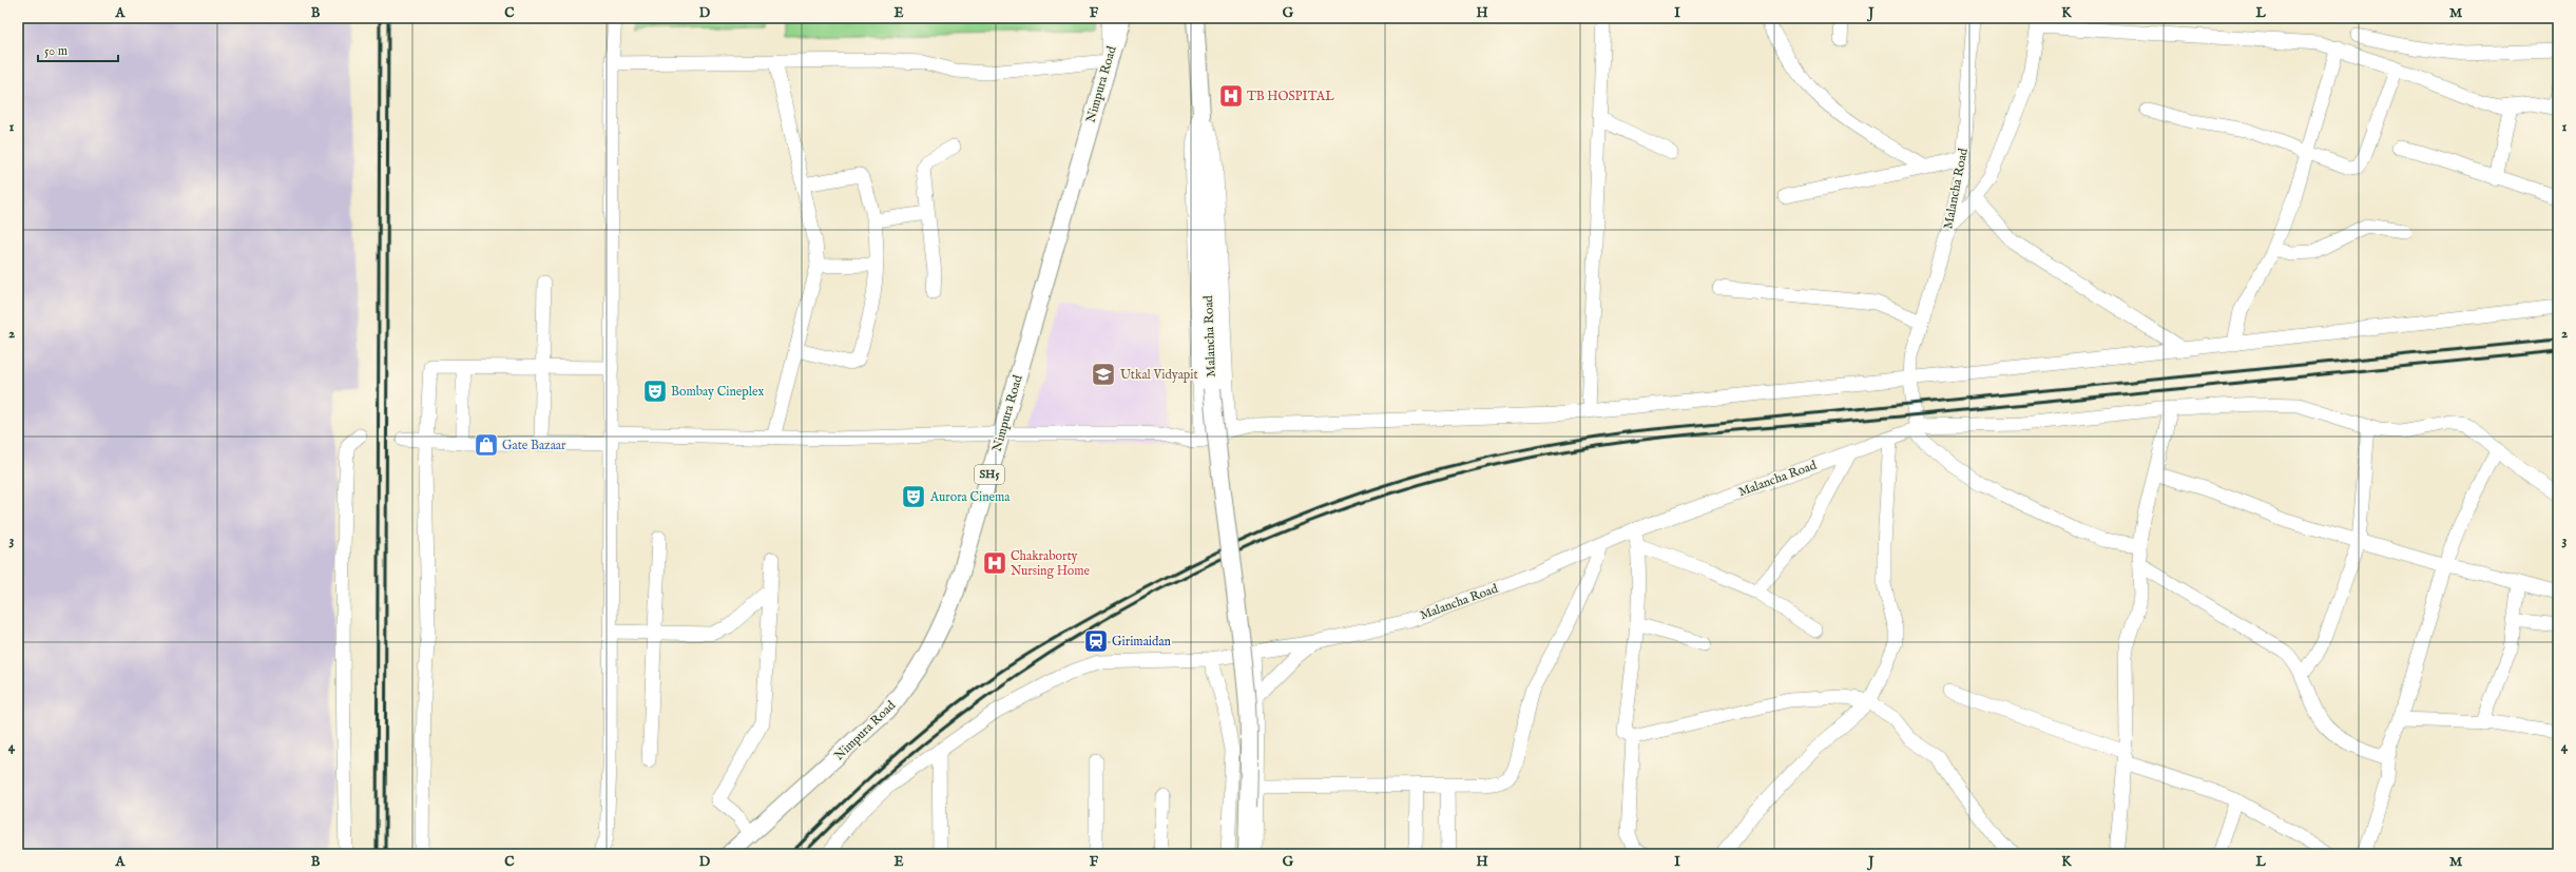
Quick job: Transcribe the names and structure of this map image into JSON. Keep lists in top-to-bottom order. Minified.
{"streets":{"main road":["Nimpura Road","Malancha Road","SH5"]},"places":{"hospital":["TB HOSPITAL","Chakraborty Nursing Home"],"school or university":["Utkal Vidyapit"],"theatre":["Bombay Cineplex","Aurora Cinema"],"shop":["Gate Bazaar"],"station":["Girimaidan"]},"scale_bar":"50 m","grid":{"columns":["A","B","C","D","E","F","G","H","I","J","K","L","M"],"rows":["1","2","3","4"]}}
